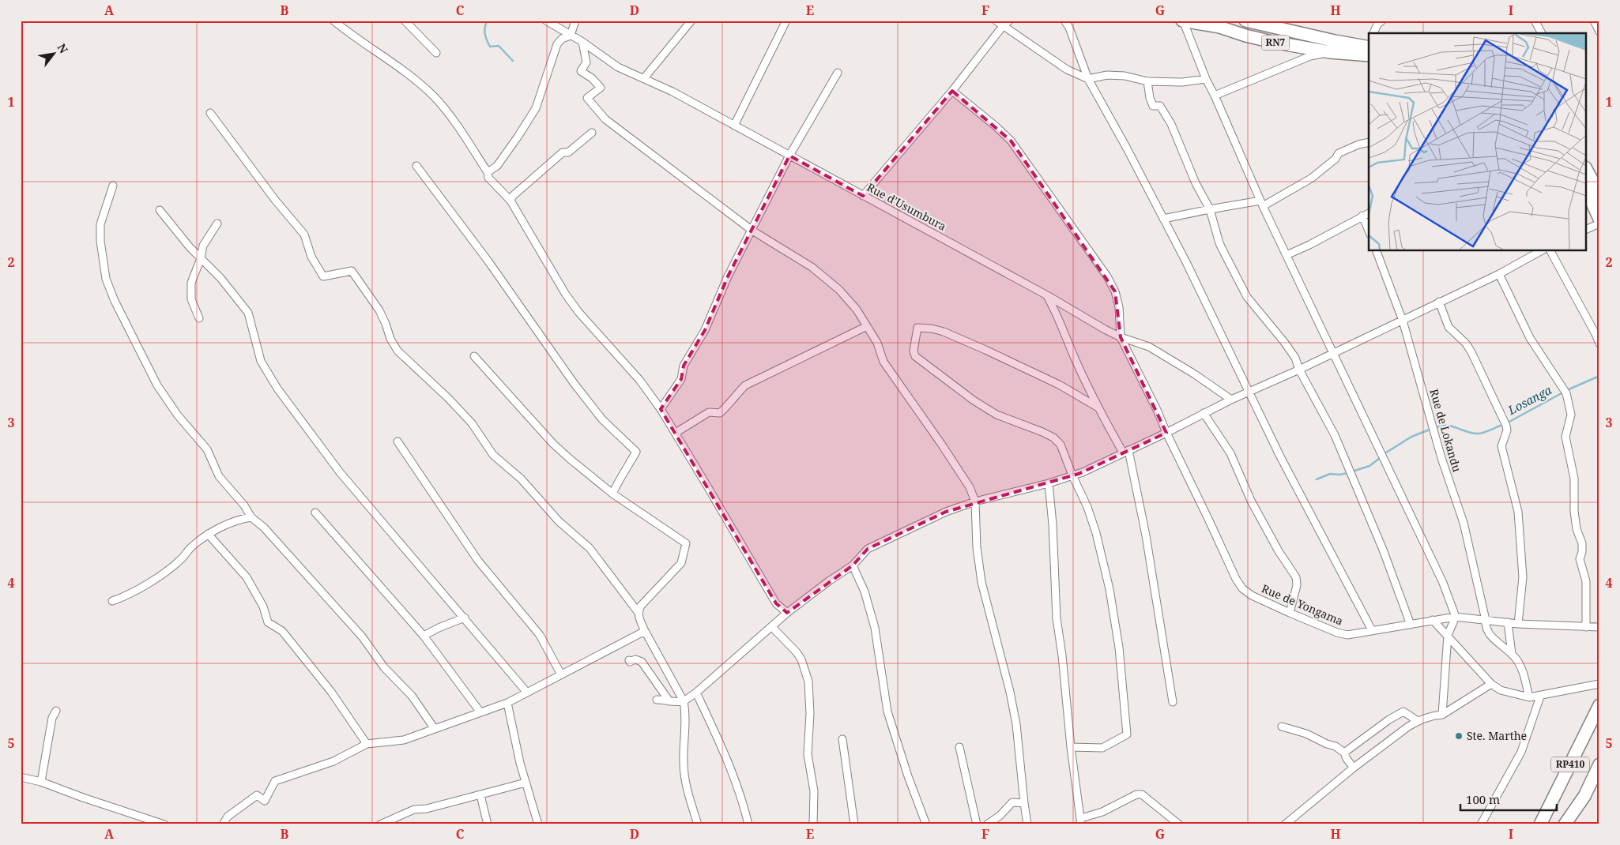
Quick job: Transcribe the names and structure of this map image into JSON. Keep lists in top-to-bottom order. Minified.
{"streets":{"main road":["RN7","RP410"],"street":["Rue d'Usumbura","Rue de Lokandu","Rue de Yongama"]},"crossings":[["Rue d'Usumbura","Rue de Yongama"],["Rue de Lokandu","Rue de Yongama"]],"water":["Losanga"],"places":["Ste. Marthe"],"scale_bar":"100 m","north":"top right","grid":{"columns":["A","B","C","D","E","F","G","H","I"],"rows":["1","2","3","4","5"]}}
